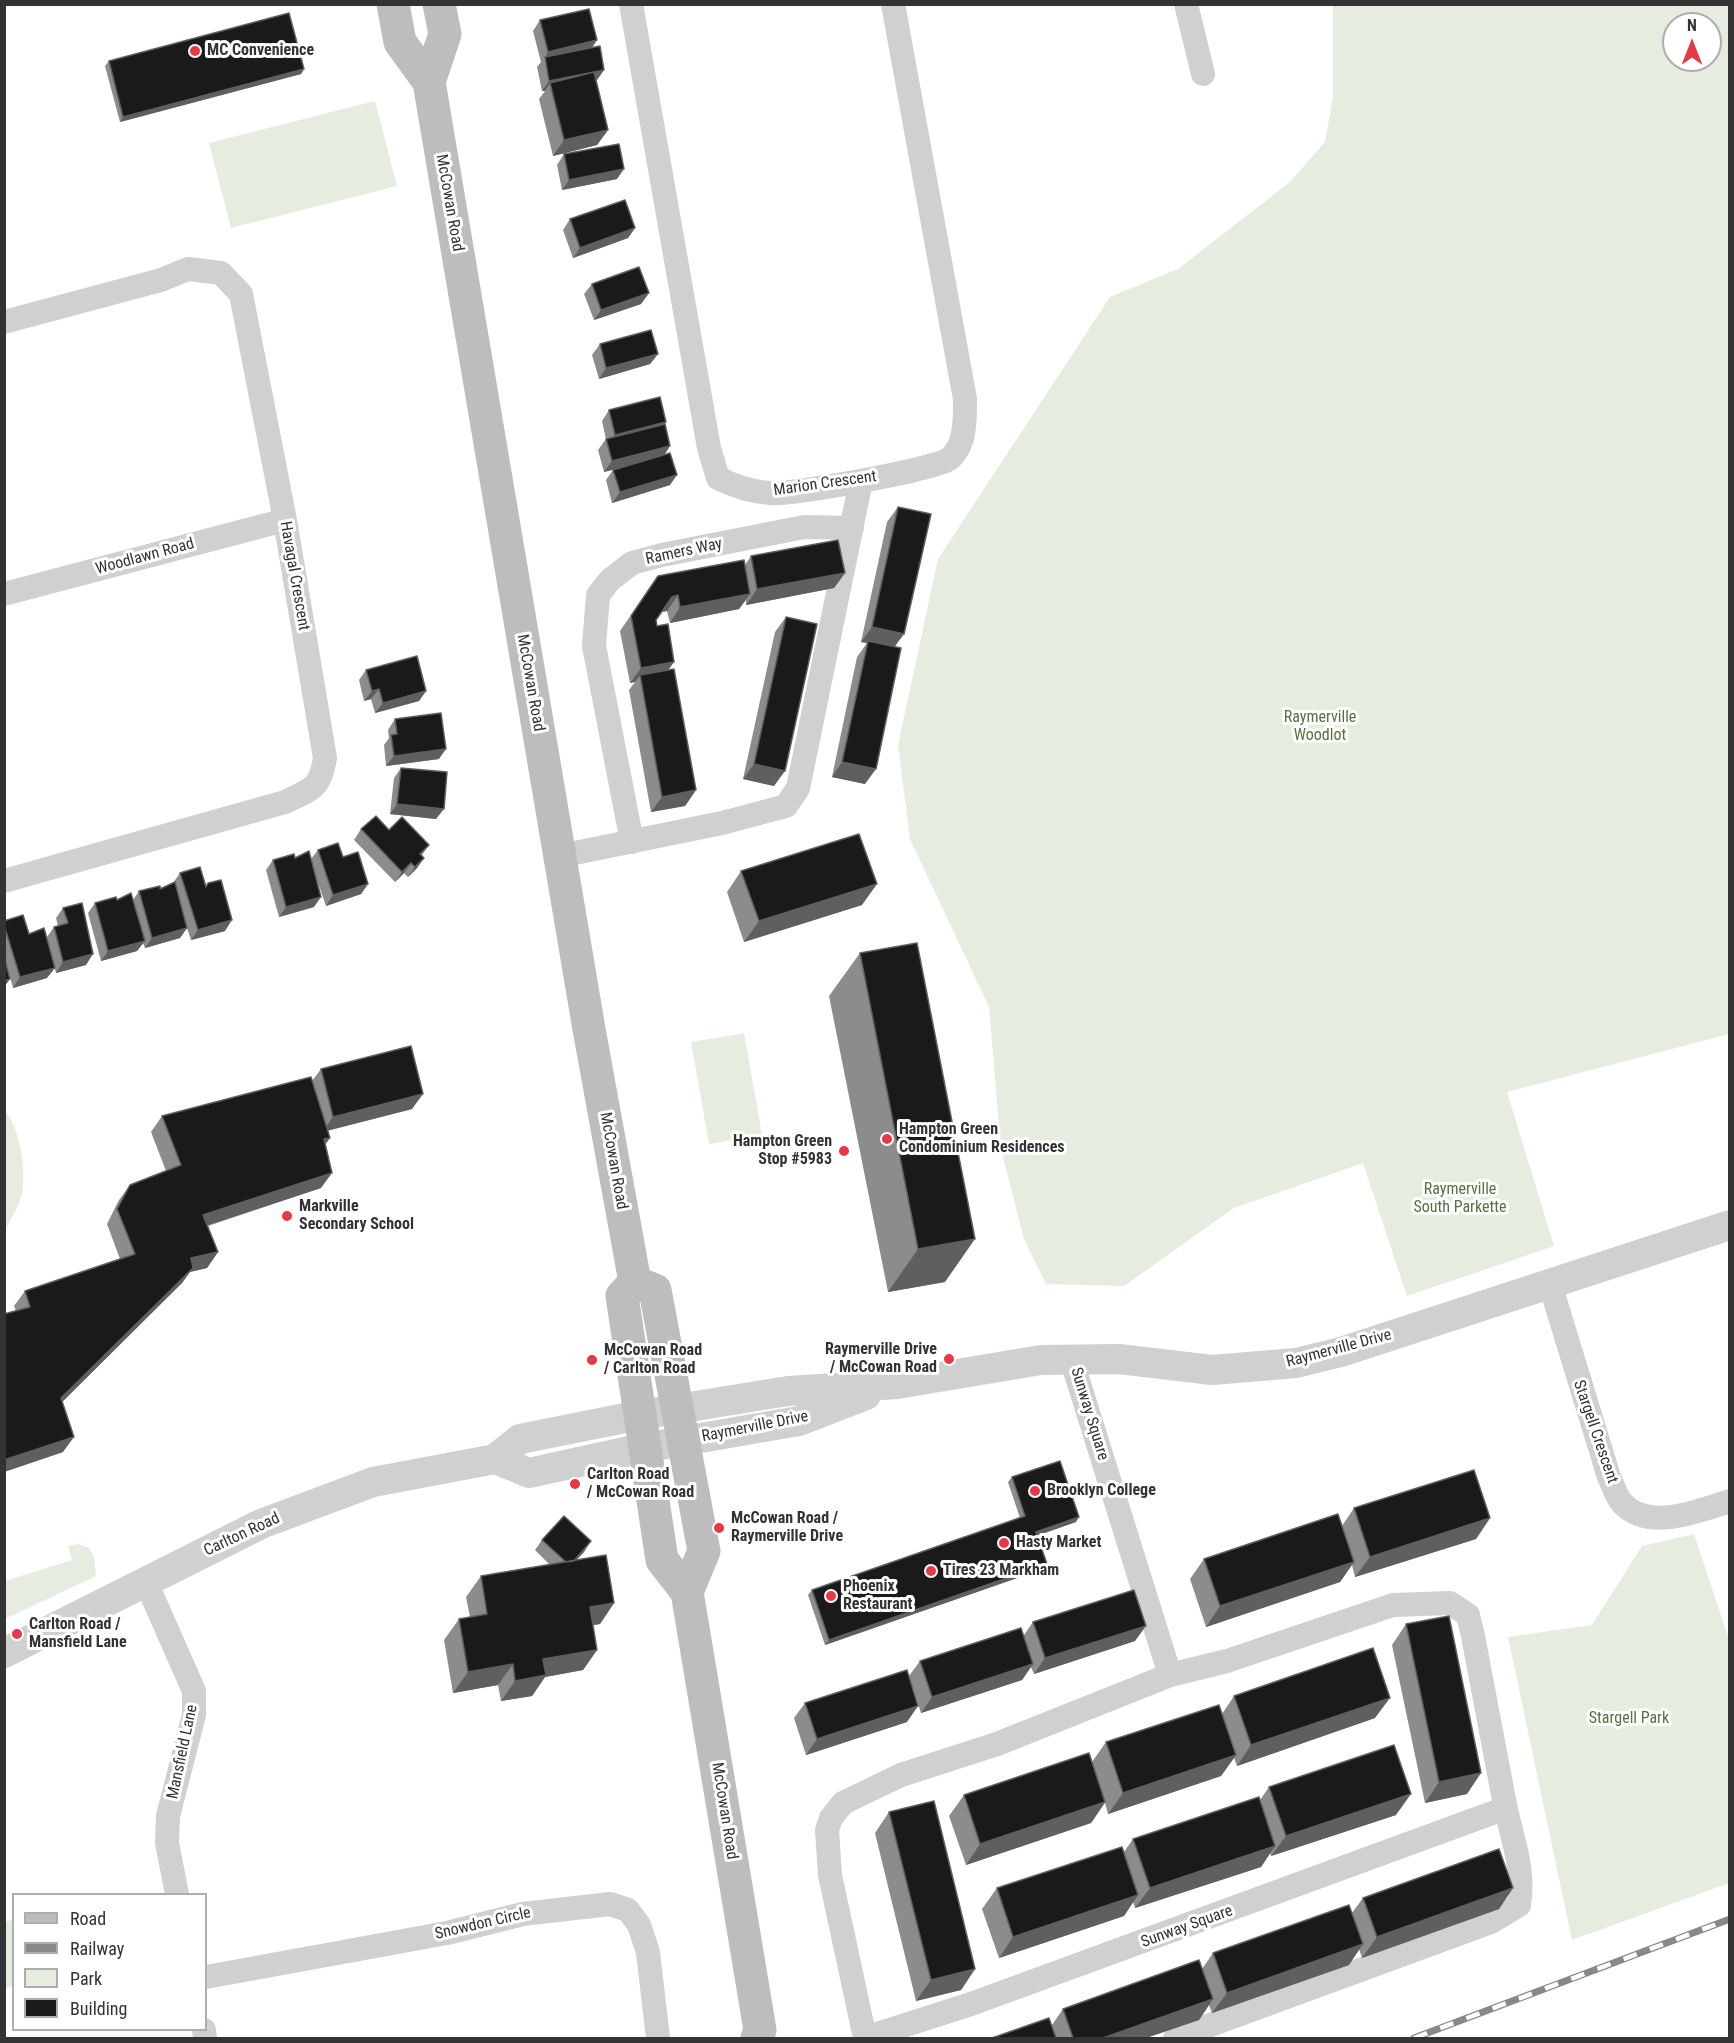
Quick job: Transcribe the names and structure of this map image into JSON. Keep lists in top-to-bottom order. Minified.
{"streets":{"main road":["McCowan Road"],"street":["Marion Crescent","Ramers Way","Woodlawn Road","Havagal Crescent","Raymerville Drive","Sunway Square","Stargell Crescent","Carlton Road","Mansfield Lane","Snowdon Circle"]},"crossings":[["McCowan Road","Raymerville Drive"],["McCowan Road","Carlton Road"],["Woodlawn Road","Havagal Crescent"],["Raymerville Drive","Sunway Square"],["Raymerville Drive","Stargell Crescent"],["Raymerville Drive","Carlton Road"],["Carlton Road","Mansfield Lane"]],"parks":["Raymerville Woodlot","Raymerville South Parkette","Stargell Park"],"places":["MC Convenience","Hampton Green Condominium Residences","Hampton Green Stop #5983","Markville Secondary School","Raymerville Drive / McCowan Road","McCowan Road / Carlton Road","Carlton Road / McCowan Road","Brooklyn College","McCowan Road / Raymerville Drive","Hasty Market","Tires 23 Markham","Phoenix Restaurant","Carlton Road / Mansfield Lane"],"legend":["Road","Railway","Park","Building"],"north":"top"}
